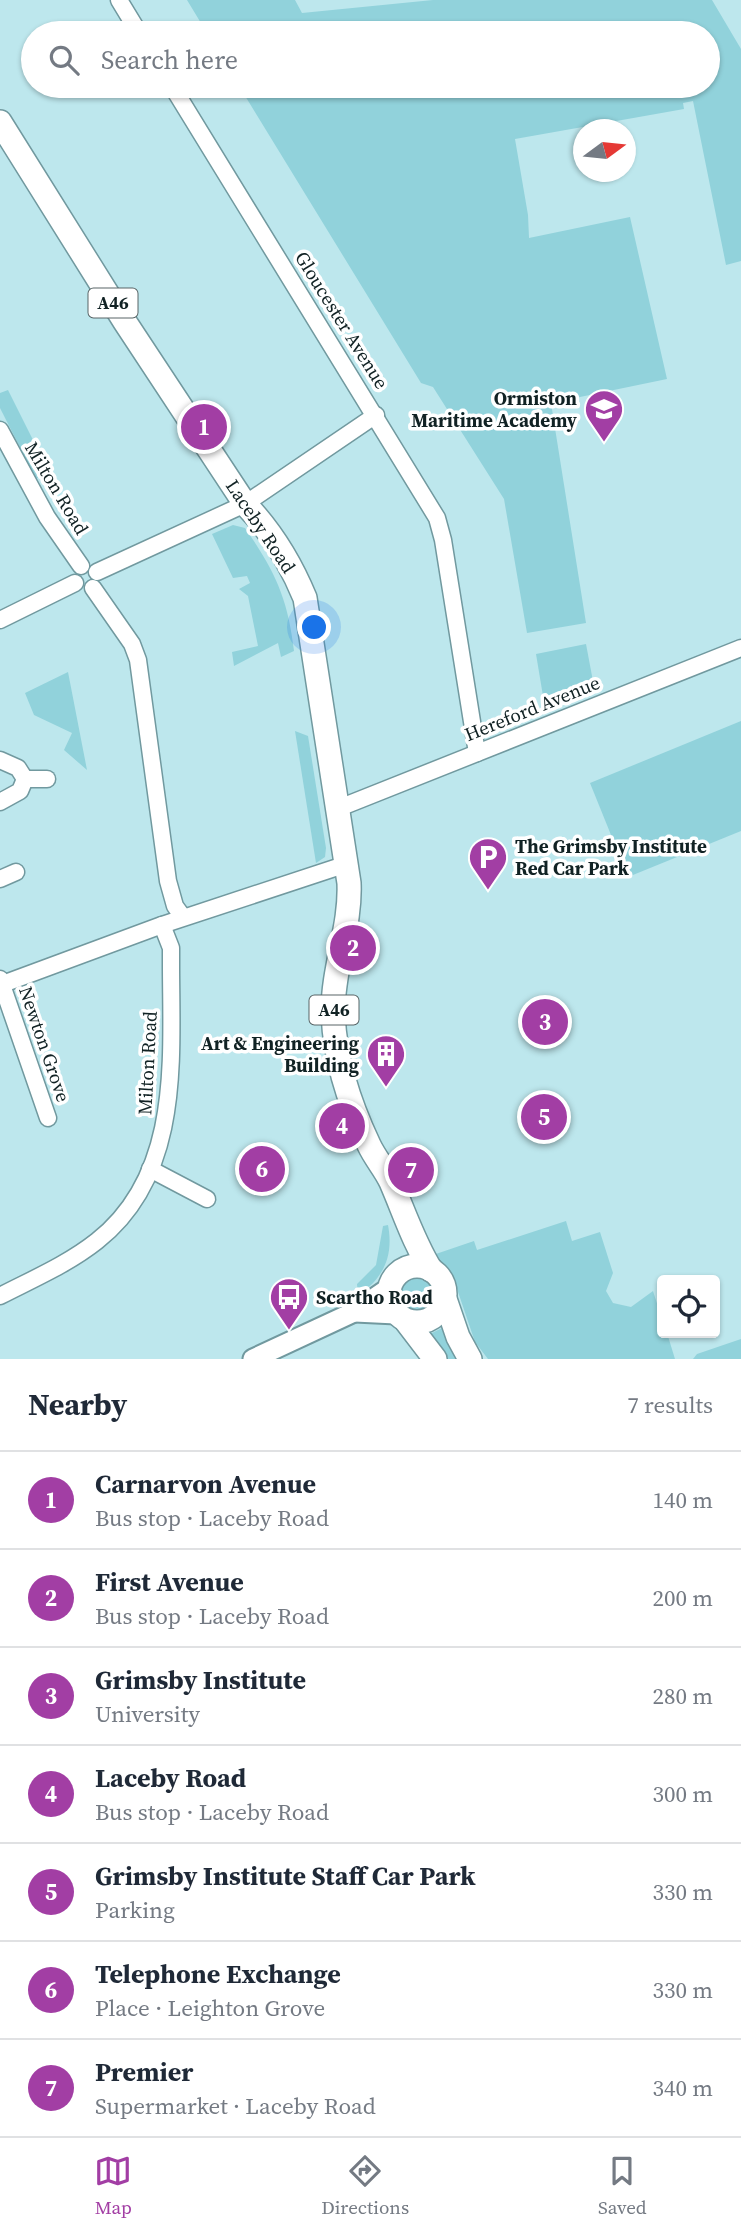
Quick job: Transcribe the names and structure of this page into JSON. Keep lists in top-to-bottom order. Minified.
{"streets":{"highway":["A46","Laceby Road"],"street":["Gloucester Avenue","Milton Road","Hereford Avenue","Newton Grove"]},"crossings":[["A46","Laceby Road"],["Gloucester Avenue","Hereford Avenue"],["Laceby Road","Hereford Avenue"]],"places":{"school or university":["Ormiston Maritime Academy"],"parking":["The Grimsby Institute Red Car Park"],"building":["Art & Engineering Building"],"bus stop":["Scartho Road"]},"north":"right","page":{"search":"Search here","pins":["1","2","3","5","4","6","7"],"heading":["Nearby","7 results"],"list":[{"mark":"1","name":"Carnarvon Avenue","note":"Bus stop · Laceby Road","value":"140 m"},{"mark":"2","name":"First Avenue","note":"Bus stop · Laceby Road","value":"200 m"},{"mark":"3","name":"Grimsby Institute","note":"University","value":"280 m"},{"mark":"4","name":"Laceby Road","note":"Bus stop · Laceby Road","value":"300 m"},{"mark":"5","name":"Grimsby Institute Staff Car Park","note":"Parking","value":"330 m"},{"mark":"6","name":"Telephone Exchange","note":"Place · Leighton Grove","value":"330 m"},{"mark":"7","name":"Premier","note":"Supermarket · Laceby Road","value":"340 m"}],"nav":["Map","Directions","Saved"]}}
